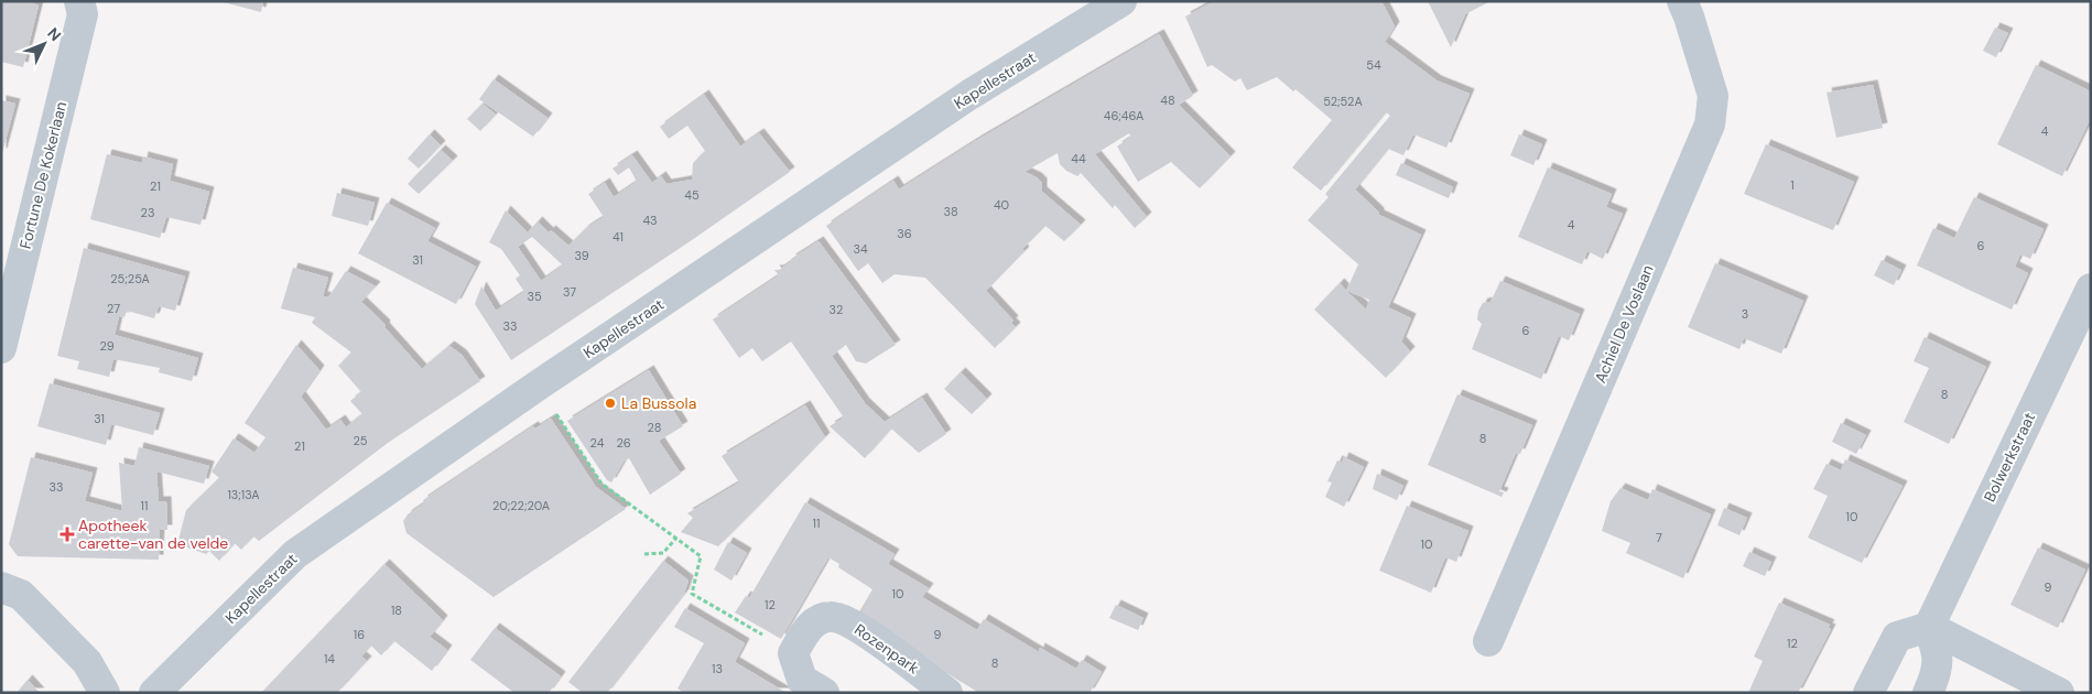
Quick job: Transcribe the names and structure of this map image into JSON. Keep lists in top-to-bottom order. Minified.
{"streets":{"street":["Kapellestraat","Fortune De Kokerlaan","Achiel De Voslaan","Bolwerkstraat","Rozenpark"]},"places":{"other":["La Bussola"],"health":["Apotheek carette-van de velde"]},"house_numbers":["54","48","52;52A","46;46A","4","44","1","21","45","40","38","23","43","4","36","41","6","34","39","31","25;25A","37","35","27","32","3","33","6","29","8","31","28","8","25","24","26","21","33","13;13A","11","20;22;20A","10","11","7","10","9","10","12","18","16","9","12","14","8","13"],"north":"top right"}
